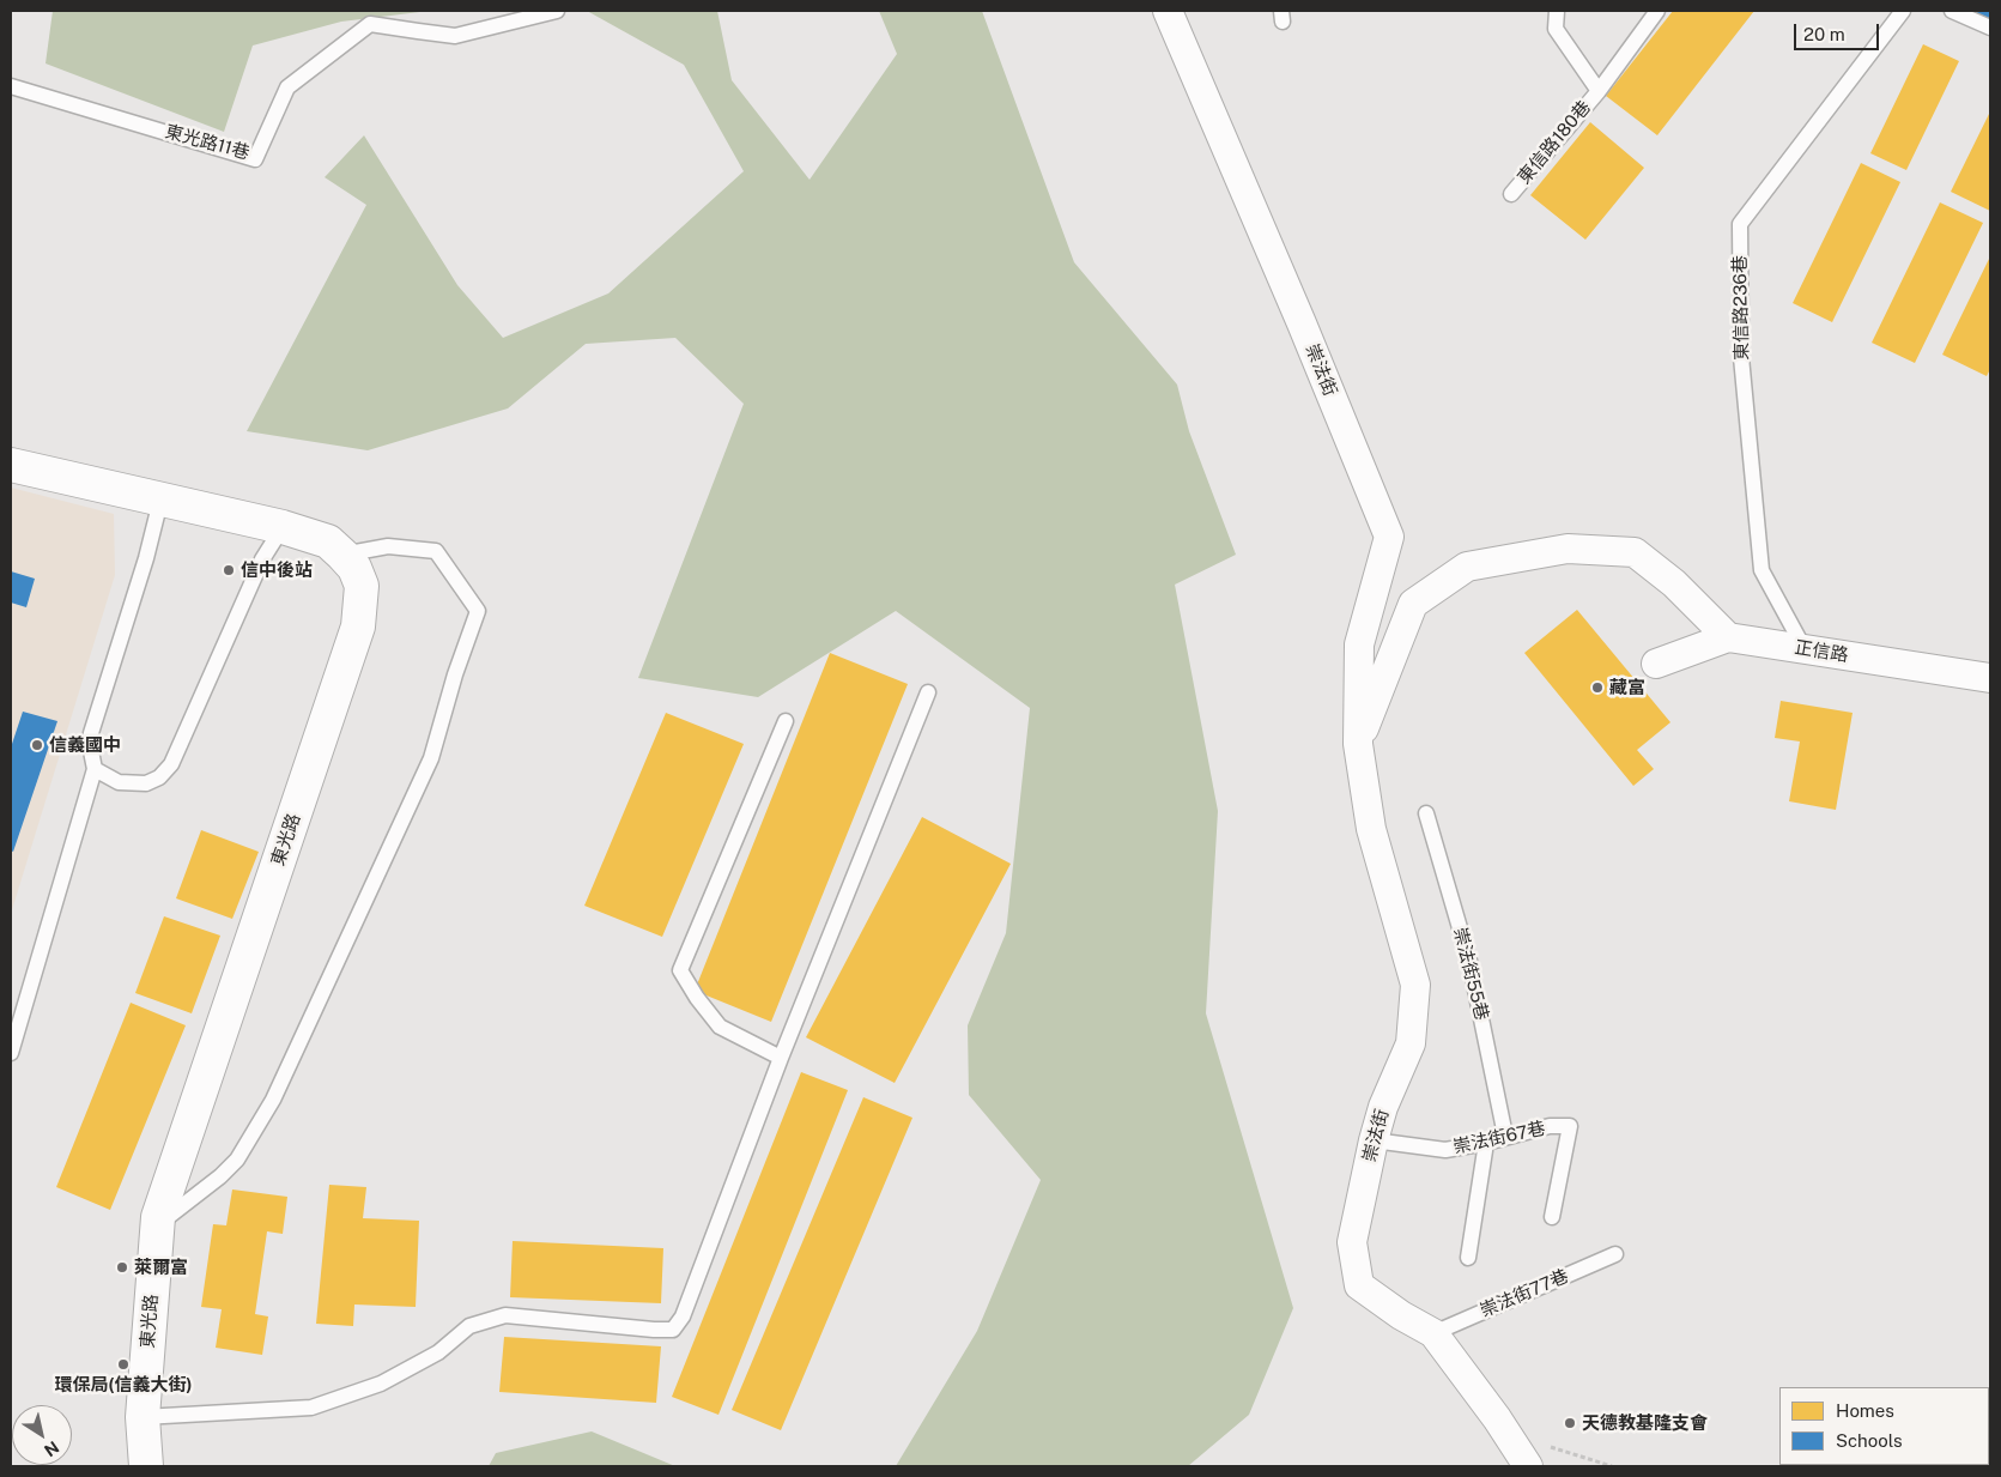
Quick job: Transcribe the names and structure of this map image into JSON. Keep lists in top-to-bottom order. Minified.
{"streets":{"street":["崇法街","正信路","東光路"],"lane":["東光路11巷","東信路180巷","東信路236巷","崇法街55巷","崇法街67巷","崇法街77巷"]},"crossings":[["東信路236巷","正信路"],["崇法街","崇法街67巷"],["崇法街","崇法街77巷"],["崇法街55巷","崇法街67巷"]],"places":["信中後站","藏富","信義國中","萊爾富","環保局(信義大街)","天德教基隆支會"],"legend":["Homes","Schools"],"scale_bar":"20 m","north":"bottom right"}
